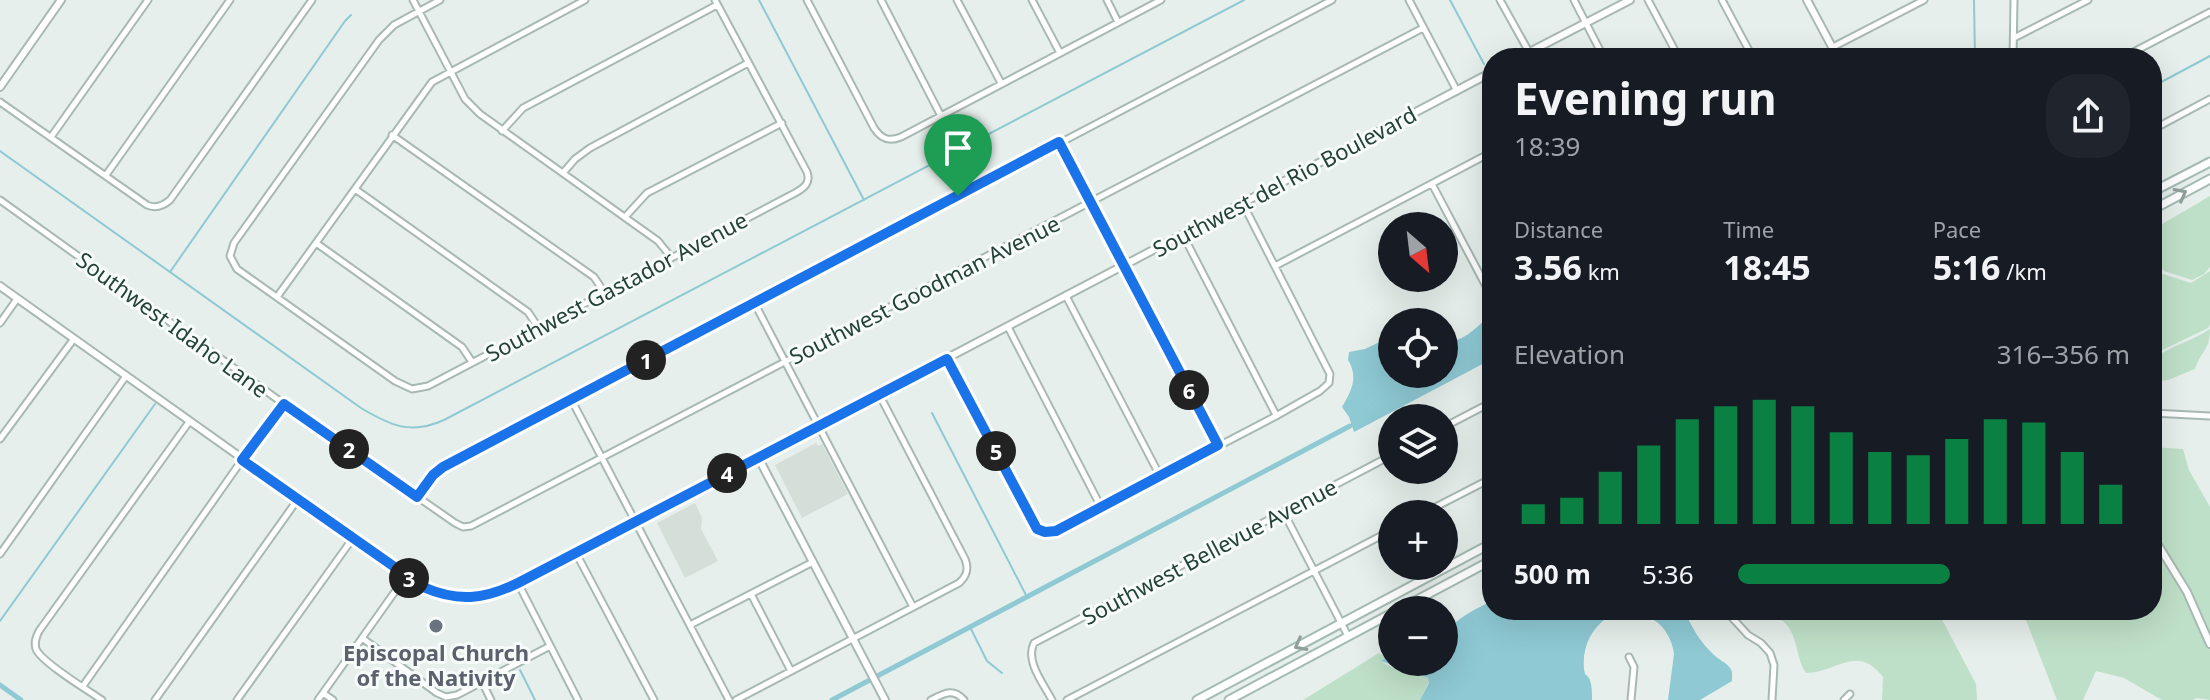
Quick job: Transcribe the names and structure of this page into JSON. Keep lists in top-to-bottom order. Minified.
{"streets":{"street":["Southwest del Rio Boulevard","Southwest Gastador Avenue","Southwest Goodman Avenue","Southwest Idaho Lane","Southwest Bellevue Avenue"]},"crossings":[["Southwest Goodman Avenue","Southwest Idaho Lane"]],"places":["Episcopal Church of the Nativity"],"north":"bottom right","page":{"heading":["Evening run","18:39"],"stats":[["Distance","3.56 km"],["Time","18:45"],["Pace","5:16 /km"]],"map_buttons":["+","−"],"chart":["Elevation","316–356 m"],"pins":["1","6","2","5","4","3"],"list":[{"name":"500 m","note":"5:36"}]}}
